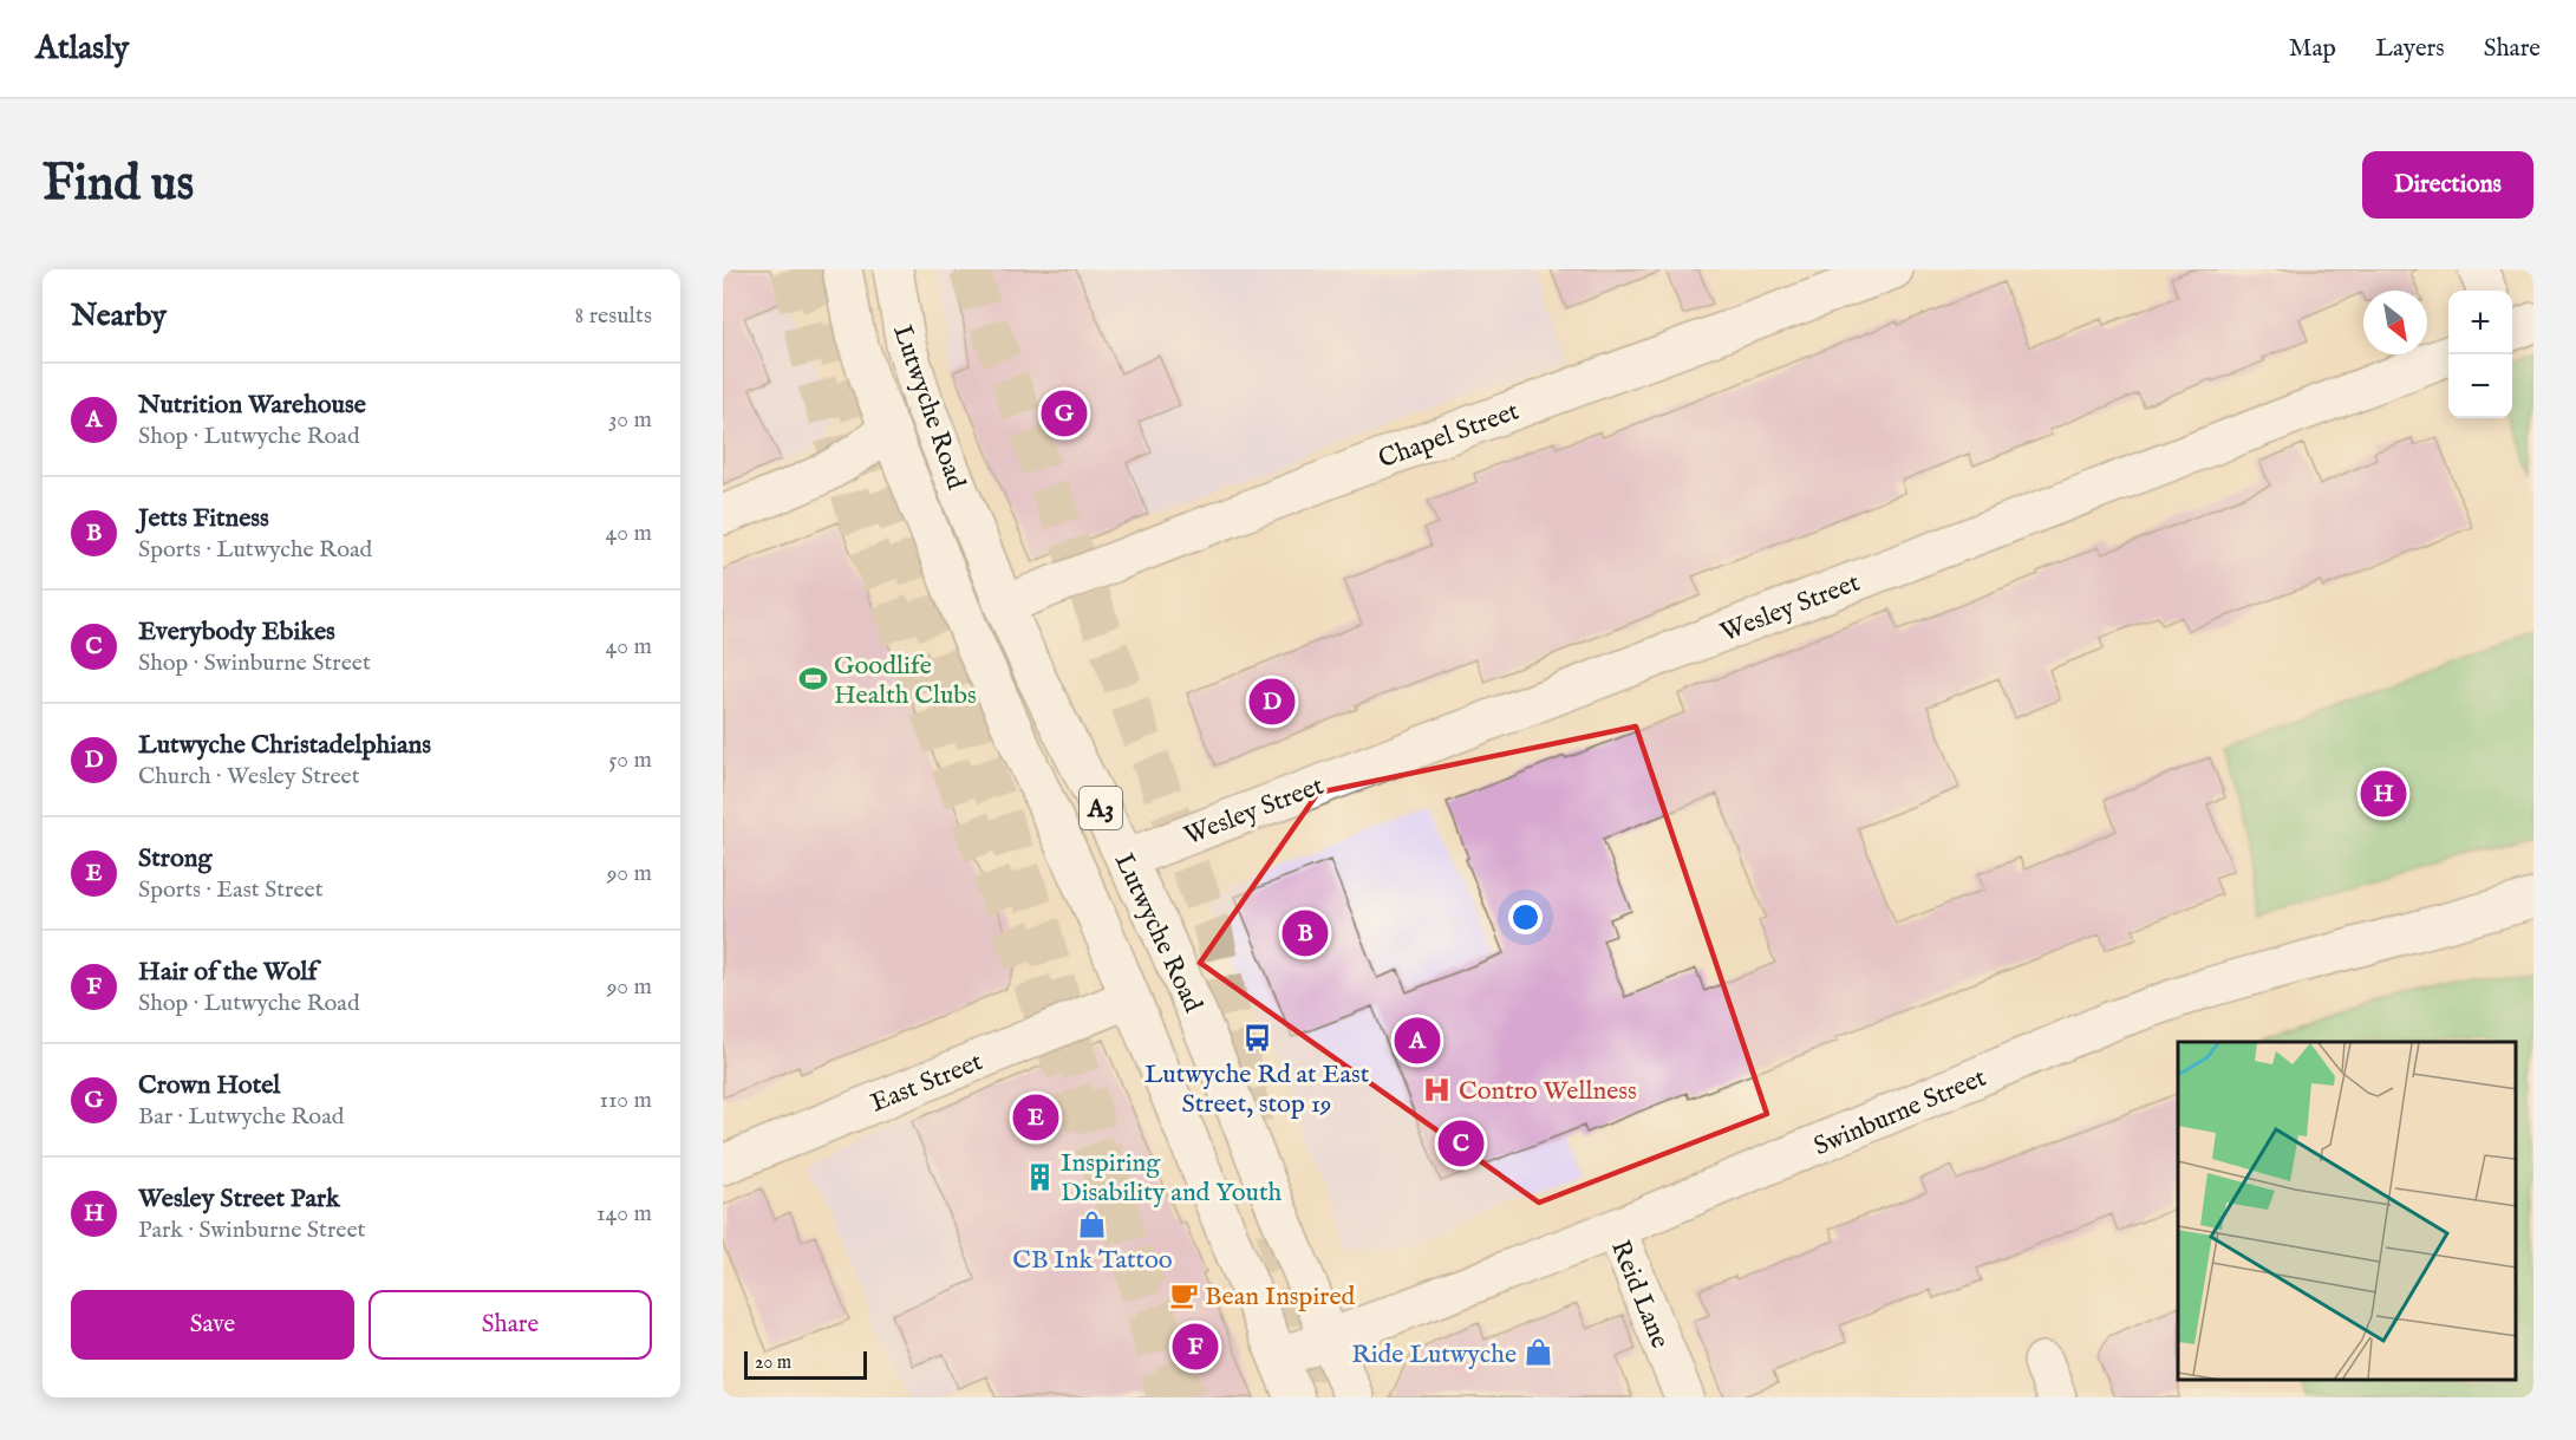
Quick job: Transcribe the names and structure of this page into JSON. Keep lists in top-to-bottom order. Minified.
{"streets":{"main road":["Lutwyche Road","Chapel Street","Wesley Street","A3","East Street","Swinburne Street","Reid Lane"]},"crossings":[["Lutwyche Road","Chapel Street"],["Lutwyche Road","Wesley Street"],["Lutwyche Road","East Street"],["Lutwyche Road","Swinburne Street"],["Swinburne Street","Reid Lane"]],"places":{"sports":["Goodlife Health Clubs"],"bus stop":["Lutwyche Rd at East Street, stop 19"],"hospital":["Contro Wellness"],"building":["Inspiring Disability and Youth"],"shop":["CB Ink Tattoo","Ride Lutwyche"],"cafe":["Bean Inspired"]},"scale_bar":"20 m","north":"bottom right","page":{"header":"Atlasly","nav":["Map","Layers","Share"],"buttons":["Directions",["Save","Share"]],"title":"Find us","heading":["Nearby","8 results"],"map_buttons":["+","−"],"list":[{"mark":"A","name":"Nutrition Warehouse","note":"Shop · Lutwyche Road","value":"30 m"},{"mark":"B","name":"Jetts Fitness","note":"Sports · Lutwyche Road","value":"40 m"},{"mark":"C","name":"Everybody Ebikes","note":"Shop · Swinburne Street","value":"40 m"},{"mark":"D","name":"Lutwyche Christadelphians","note":"Church · Wesley Street","value":"50 m"},{"mark":"E","name":"Strong","note":"Sports · East Street","value":"90 m"},{"mark":"F","name":"Hair of the Wolf","note":"Shop · Lutwyche Road","value":"90 m"},{"mark":"G","name":"Crown Hotel","note":"Bar · Lutwyche Road","value":"110 m"},{"mark":"H","name":"Wesley Street Park","note":"Park · Swinburne Street","value":"140 m"}],"pins":["G","D","H","B","A","E","C","F"],"scale":"20 m"}}
